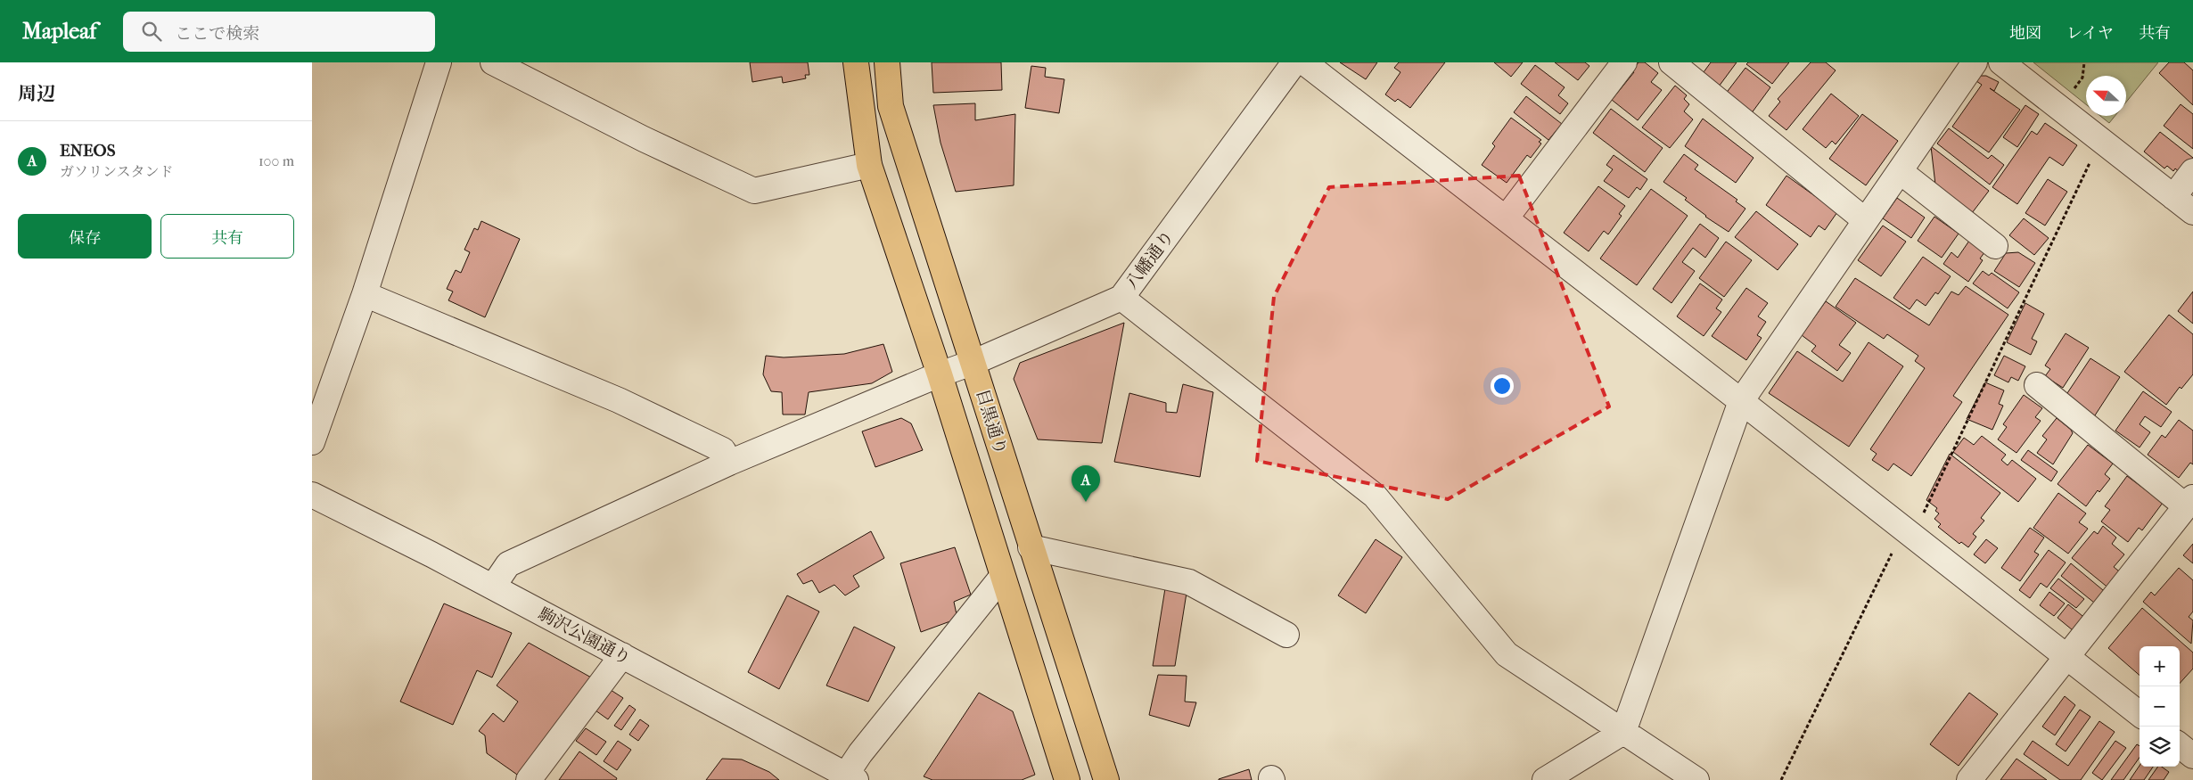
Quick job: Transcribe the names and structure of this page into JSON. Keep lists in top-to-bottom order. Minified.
{"streets":{"main road":["目黒通り"],"street":["八幡通り","駒沢公園通り"]},"crossings":[["八幡通り","目黒通り"],["八幡通り","駒沢公園通り"]],"north":"left","page":{"header":"Mapleaf","search":"ここで検索","nav":["地図","レイヤ","共有"],"heading":"周辺","list":[{"mark":"A","name":"ENEOS","note":"ガソリンスタンド","value":"100 m"}],"buttons":["保存","共有"],"pins":"A","map_buttons":["+","−"]}}
